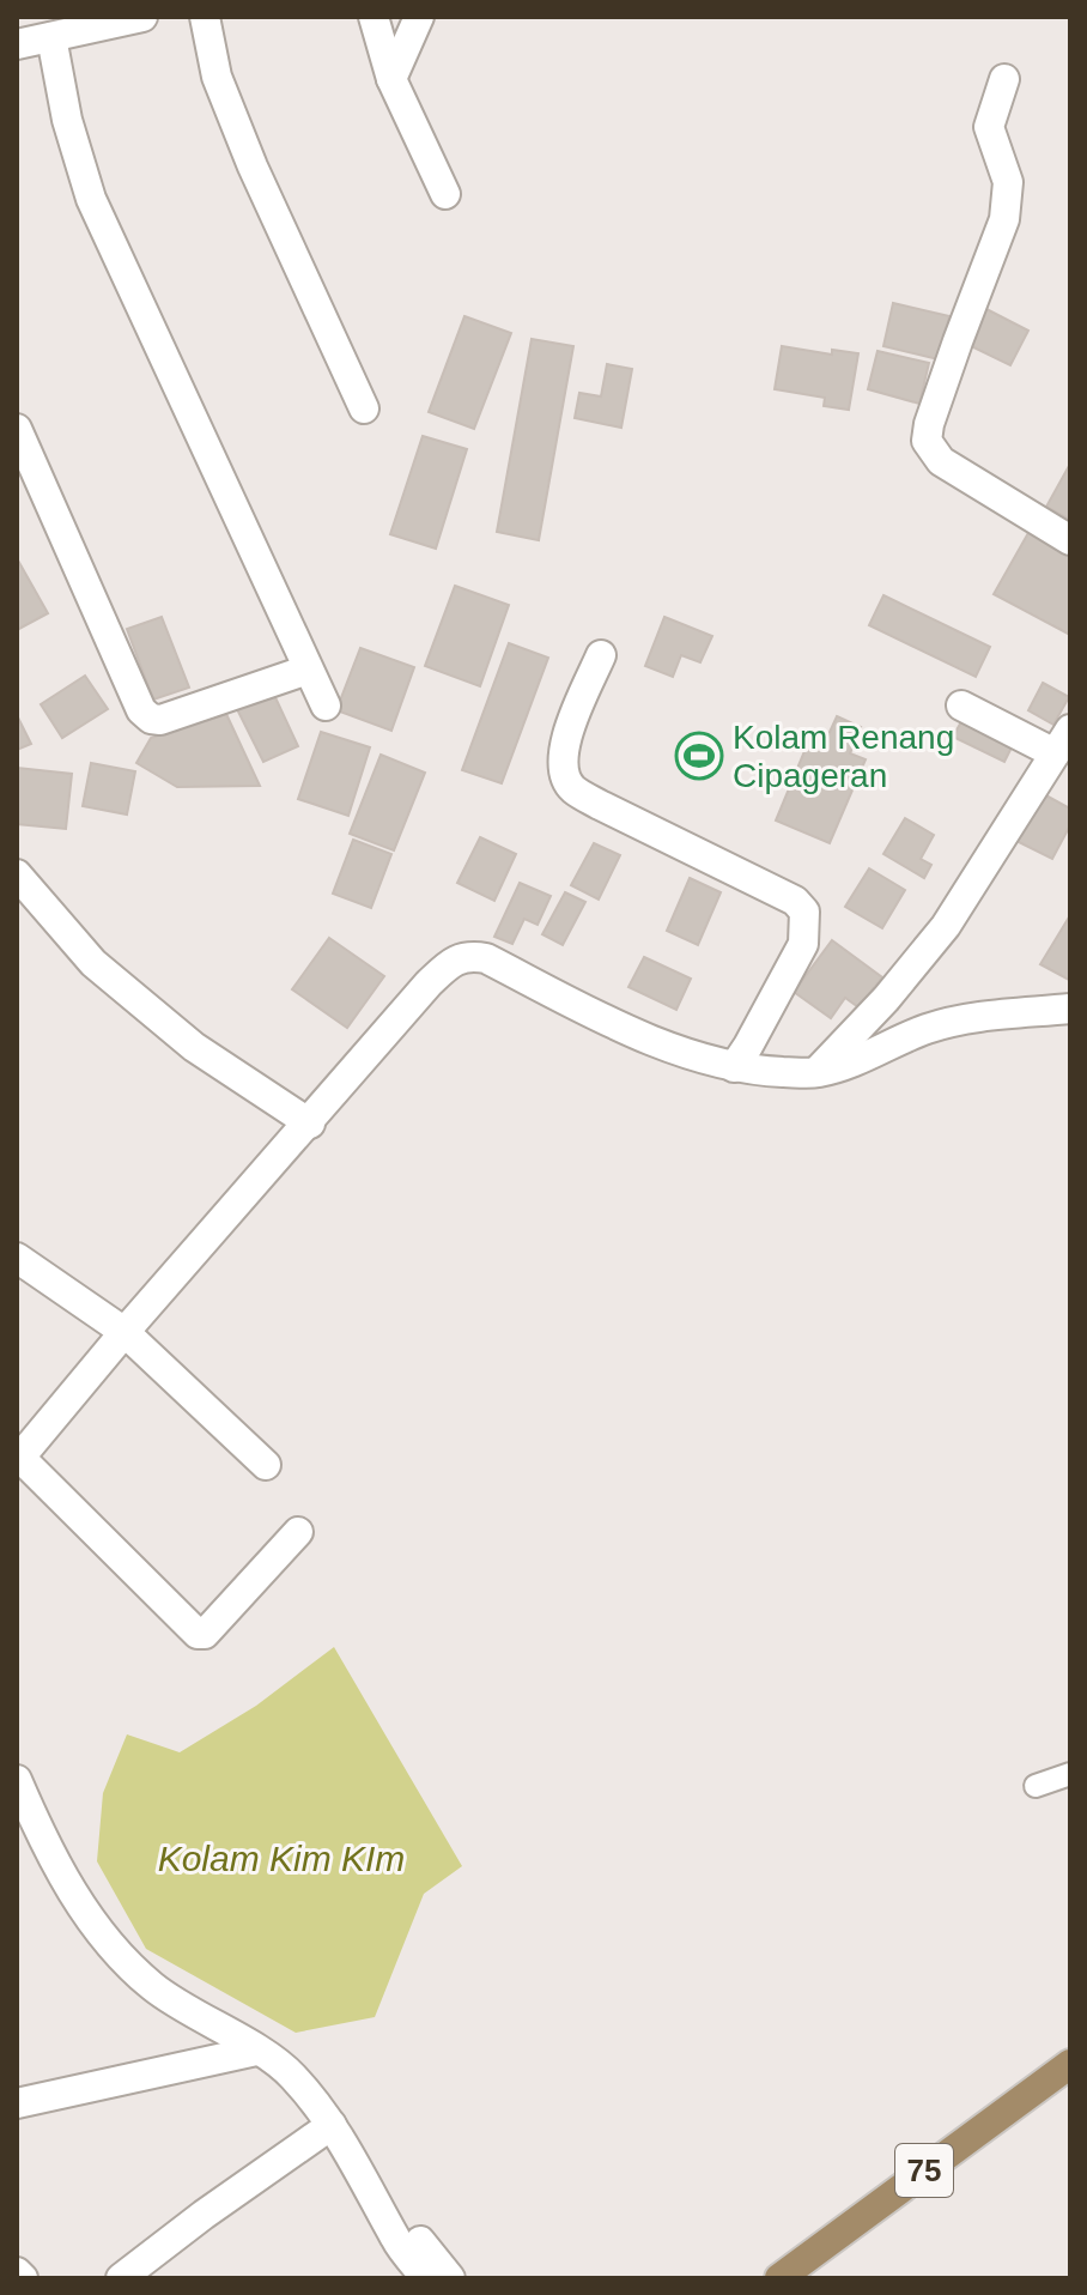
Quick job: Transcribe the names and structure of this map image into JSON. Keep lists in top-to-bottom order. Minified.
{"streets":{"main road":["75"]},"water":["Kolam Kim KIm"],"places":{"sports":["Kolam Renang Cipageran"]}}
